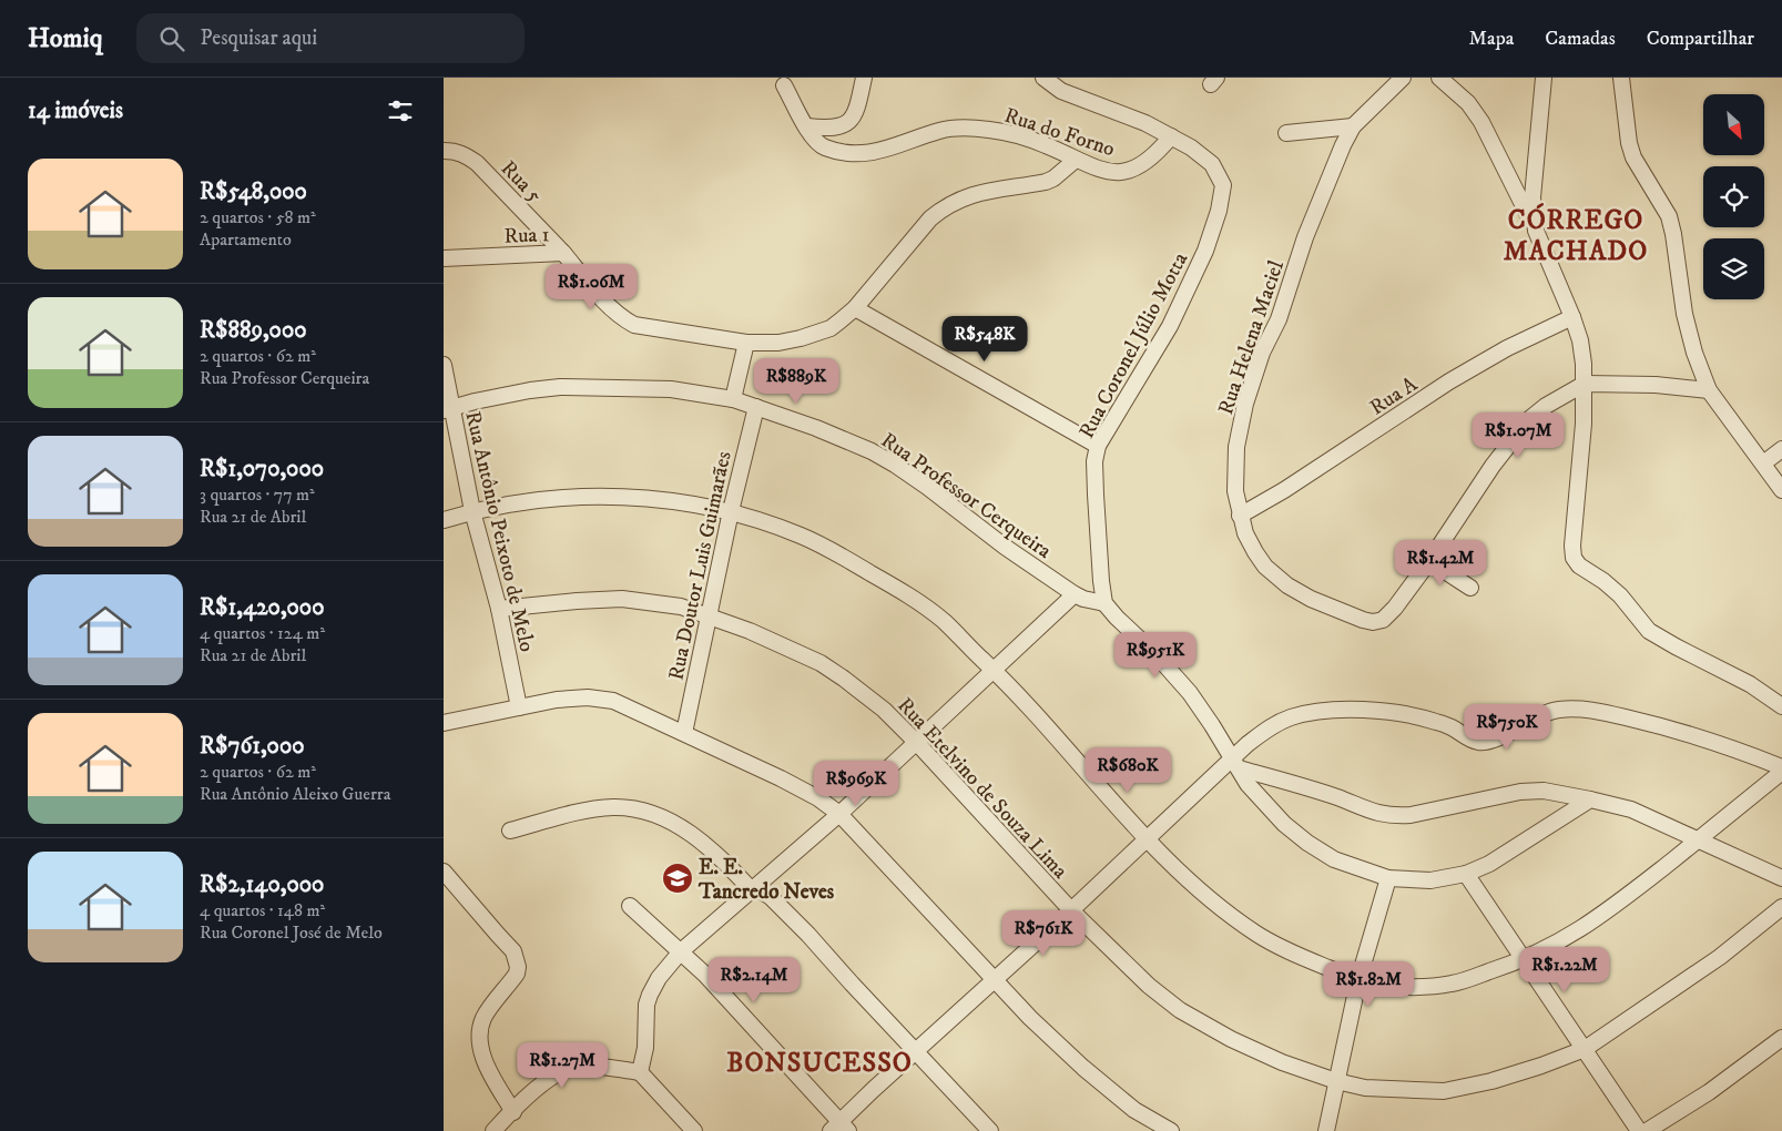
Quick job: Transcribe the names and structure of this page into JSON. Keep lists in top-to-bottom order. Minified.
{"streets":{"street":["Rua do Forno","Rua 5","Rua 1","Rua Helena Maciel","Rua Coronel Júlio Motta","Rua A","Rua Professor Cerqueira","Rua Antônio Peixoto de Melo","Rua Doutor Luis Guimarães","Rua Etelvino de Souza Lima"]},"crossings":[["Rua do Forno","Rua 1"],["Rua do Forno","Rua Coronel Júlio Motta"],["Rua 5","Rua 1"],["Rua Helena Maciel","Rua A"],["Rua Coronel Júlio Motta","Rua Professor Cerqueira"],["Rua Professor Cerqueira","Rua Antônio Peixoto de Melo"],["Rua Professor Cerqueira","Rua Doutor Luis Guimarães"],["Rua Antônio Peixoto de Melo","Rua Etelvino de Souza Lima"],["Rua Doutor Luis Guimarães","Rua Etelvino de Souza Lima"]],"districts":["CÓRREGO MACHADO","BONSUCESSO"],"places":{"school or university":["E. E. Tancredo Neves"]},"north":"bottom right","page":{"header":"Homiq","search":"Pesquisar aqui","nav":["Mapa","Camadas","Compartilhar"],"heading":"14 imóveis","list":[{"name":"R$548,000","note":"2 quartos · 58 m² · Apartamento"},{"name":"R$889,000","note":"2 quartos · 62 m² · Rua Professor Cerqueira"},{"name":"R$1,070,000","note":"3 quartos · 77 m² · Rua 21 de Abril"},{"name":"R$1,420,000","note":"4 quartos · 124 m² · Rua 21 de Abril"},{"name":"R$761,000","note":"2 quartos · 62 m² · Rua Antônio Aleixo Guerra"},{"name":"R$2,140,000","note":"4 quartos · 148 m² · Rua Coronel José de Melo"}],"price":["R$1.06M","R$548K","R$889K","R$1.07M","R$1.42M","R$951K","R$750K","R$680K","R$969K","R$761K","R$1.22M","R$2.14M","R$1.82M","R$1.27M"]}}
